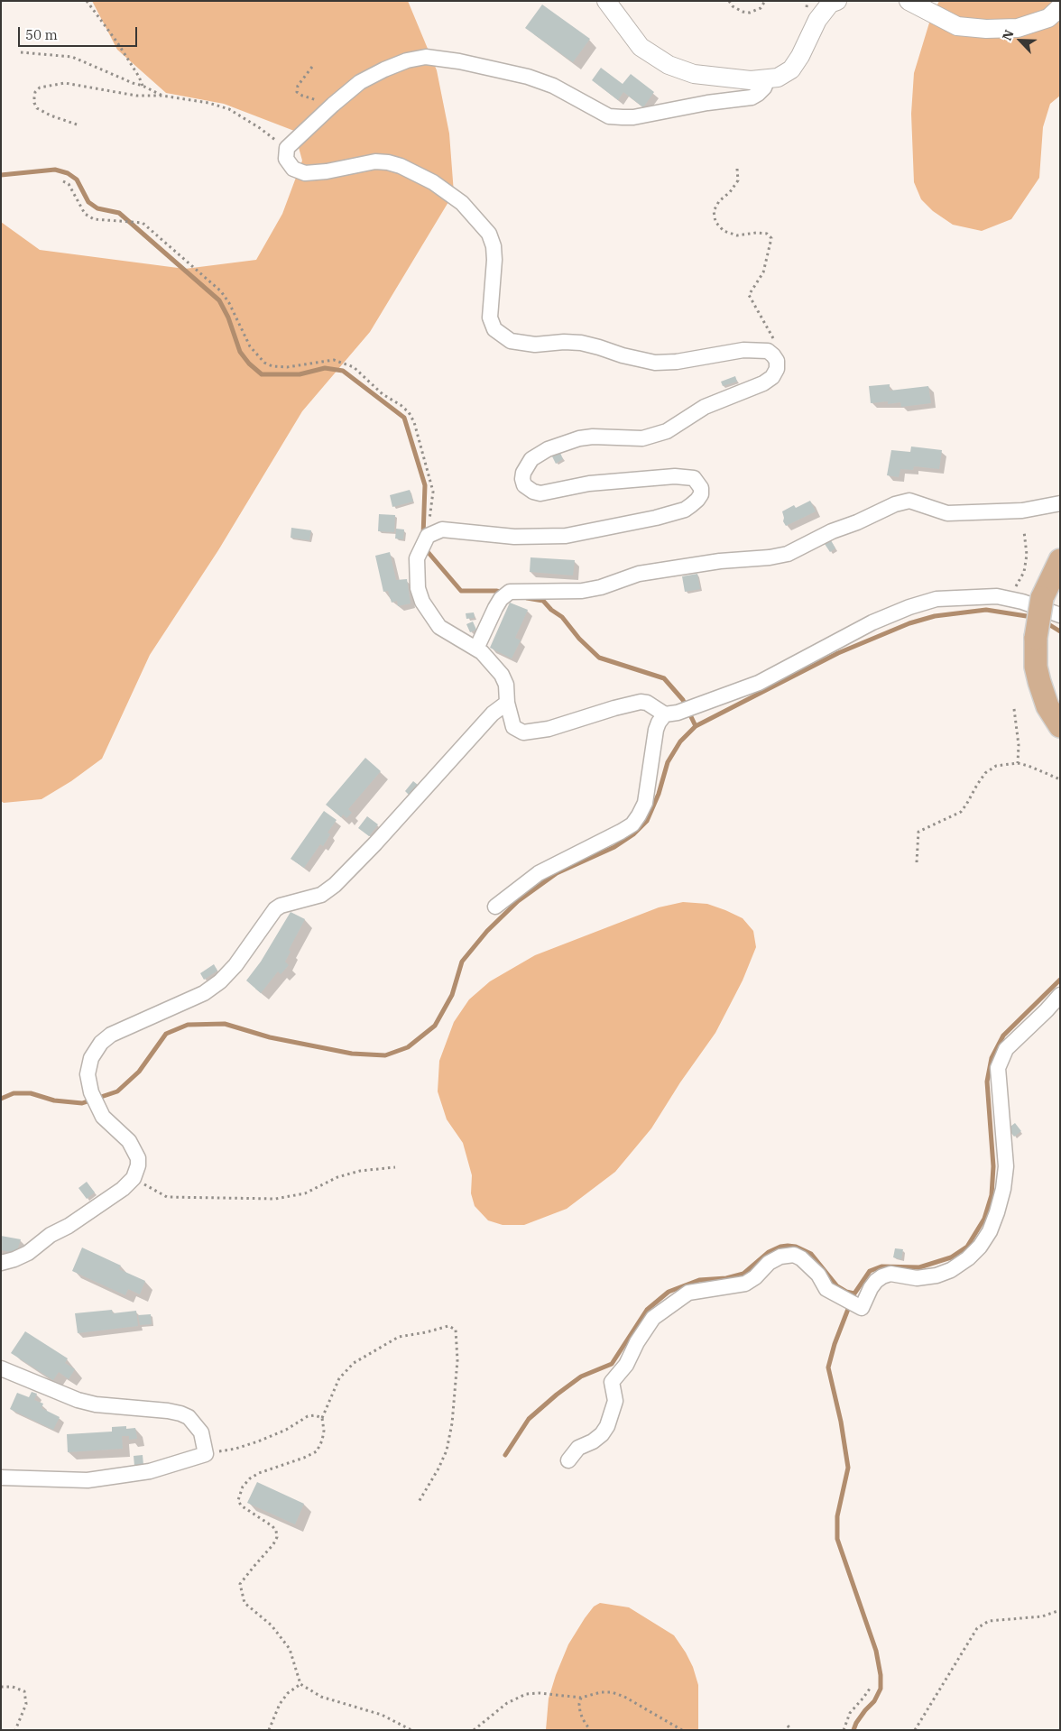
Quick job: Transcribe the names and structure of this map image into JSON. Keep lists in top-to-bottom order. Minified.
{"scale_bar":"50 m","north":"top left"}
